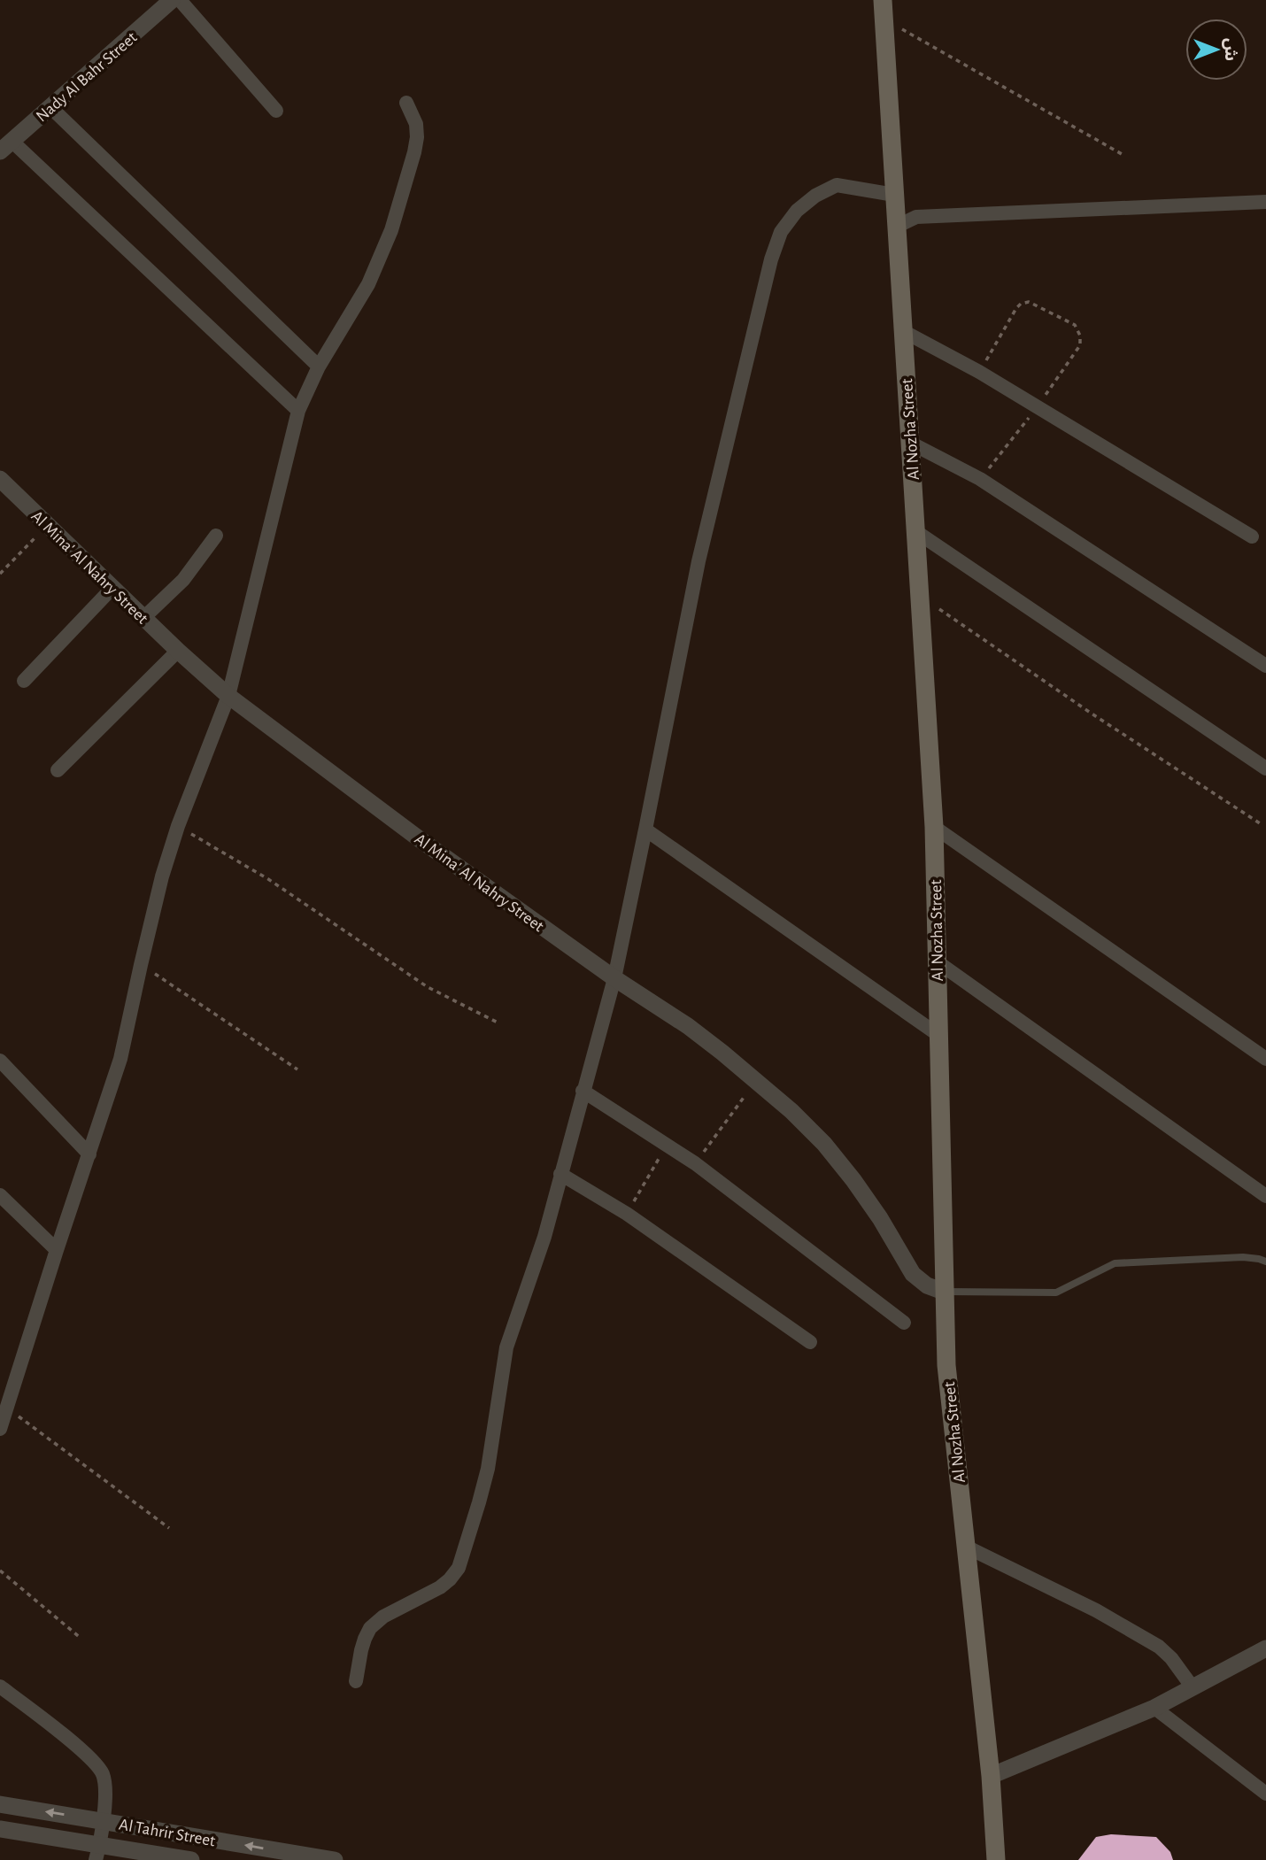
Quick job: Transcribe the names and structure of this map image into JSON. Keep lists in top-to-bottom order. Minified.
{"streets":{"main road":["Al Nozha Street"],"street":["Nady Al Bahr Street","Al Mina' Al Nahry Street","Al Tahrir Street"]},"crossings":[["Al Nozha Street","Al Mina' Al Nahry Street"]],"north":"right"}
